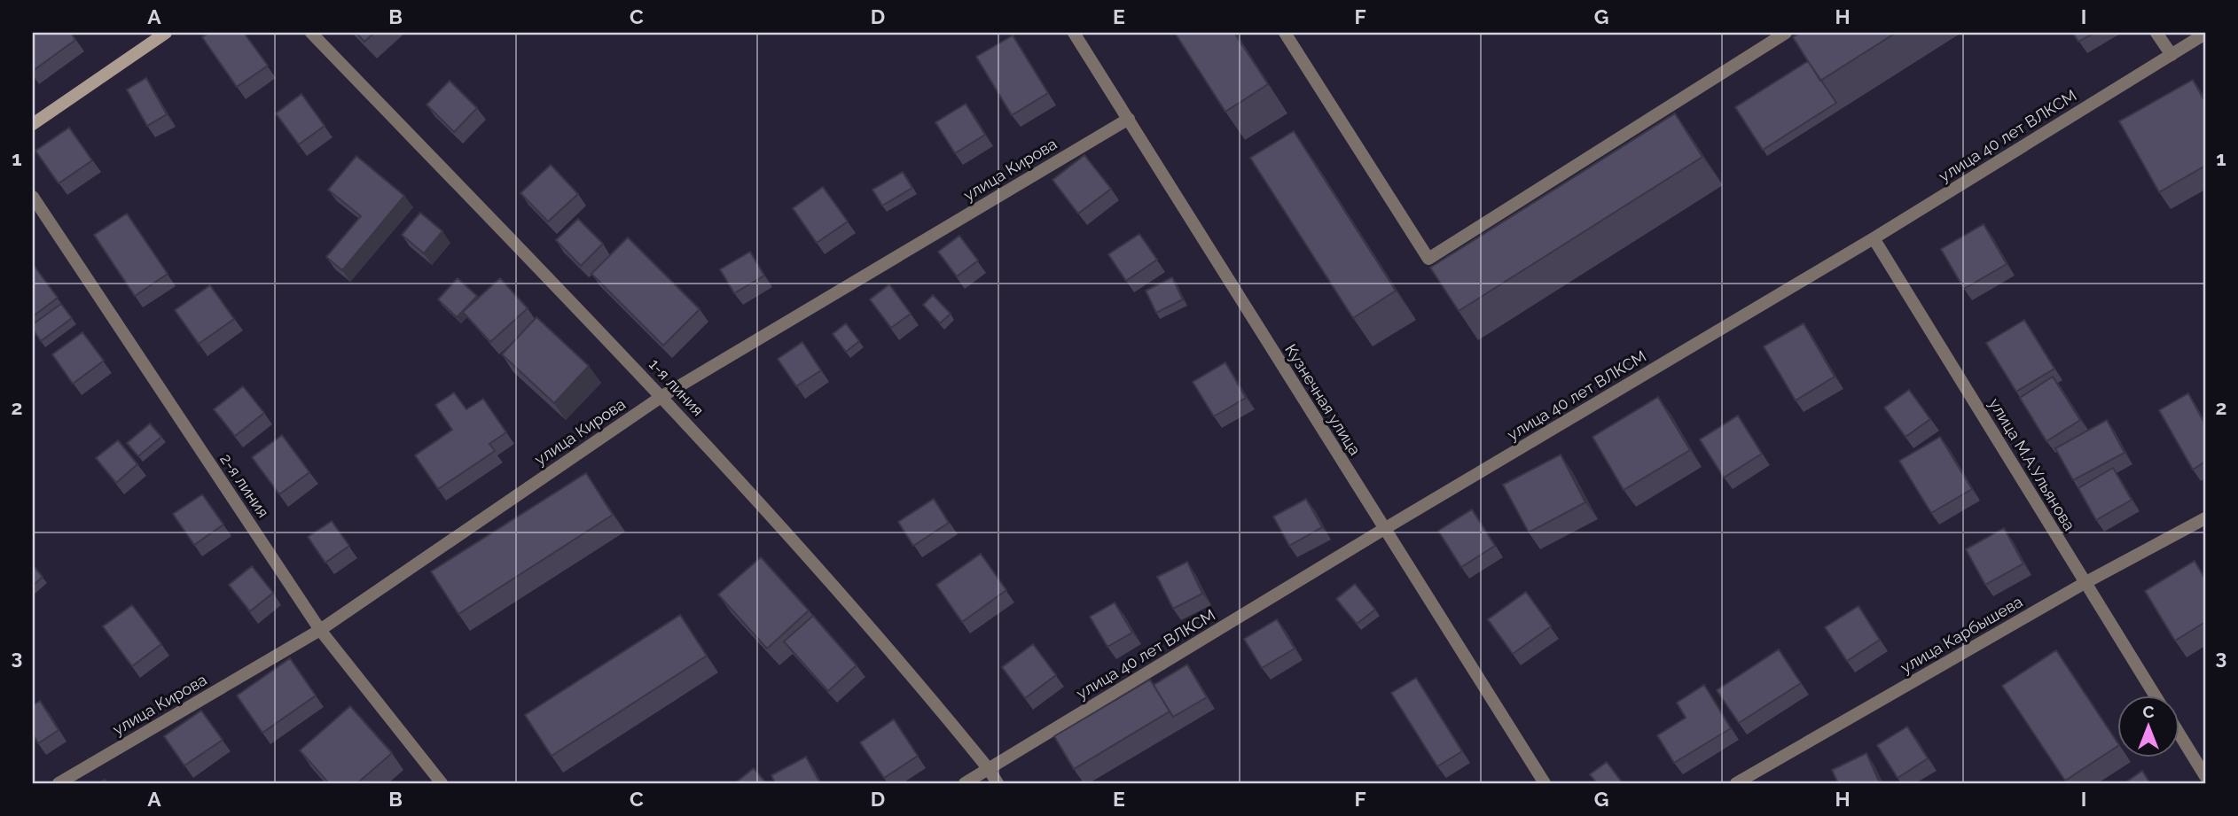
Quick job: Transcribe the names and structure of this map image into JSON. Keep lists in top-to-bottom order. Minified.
{"streets":{"street":["улица 40 лет ВЛКСМ","улица Кирова","1-я линия","Кузнечная улица","улица М.А.Ульянова","2-я линия","улица Карбышева"]},"crossings":[["улица 40 лет ВЛКСМ","1-я линия"],["улица 40 лет ВЛКСМ","Кузнечная улица"],["улица 40 лет ВЛКСМ","улица М.А.Ульянова"],["улица Кирова","1-я линия"],["улица Кирова","Кузнечная улица"],["улица Кирова","2-я линия"],["улица М.А.Ульянова","улица Карбышева"]],"north":"top","grid":{"columns":["A","B","C","D","E","F","G","H","I"],"rows":["1","2","3"]}}
